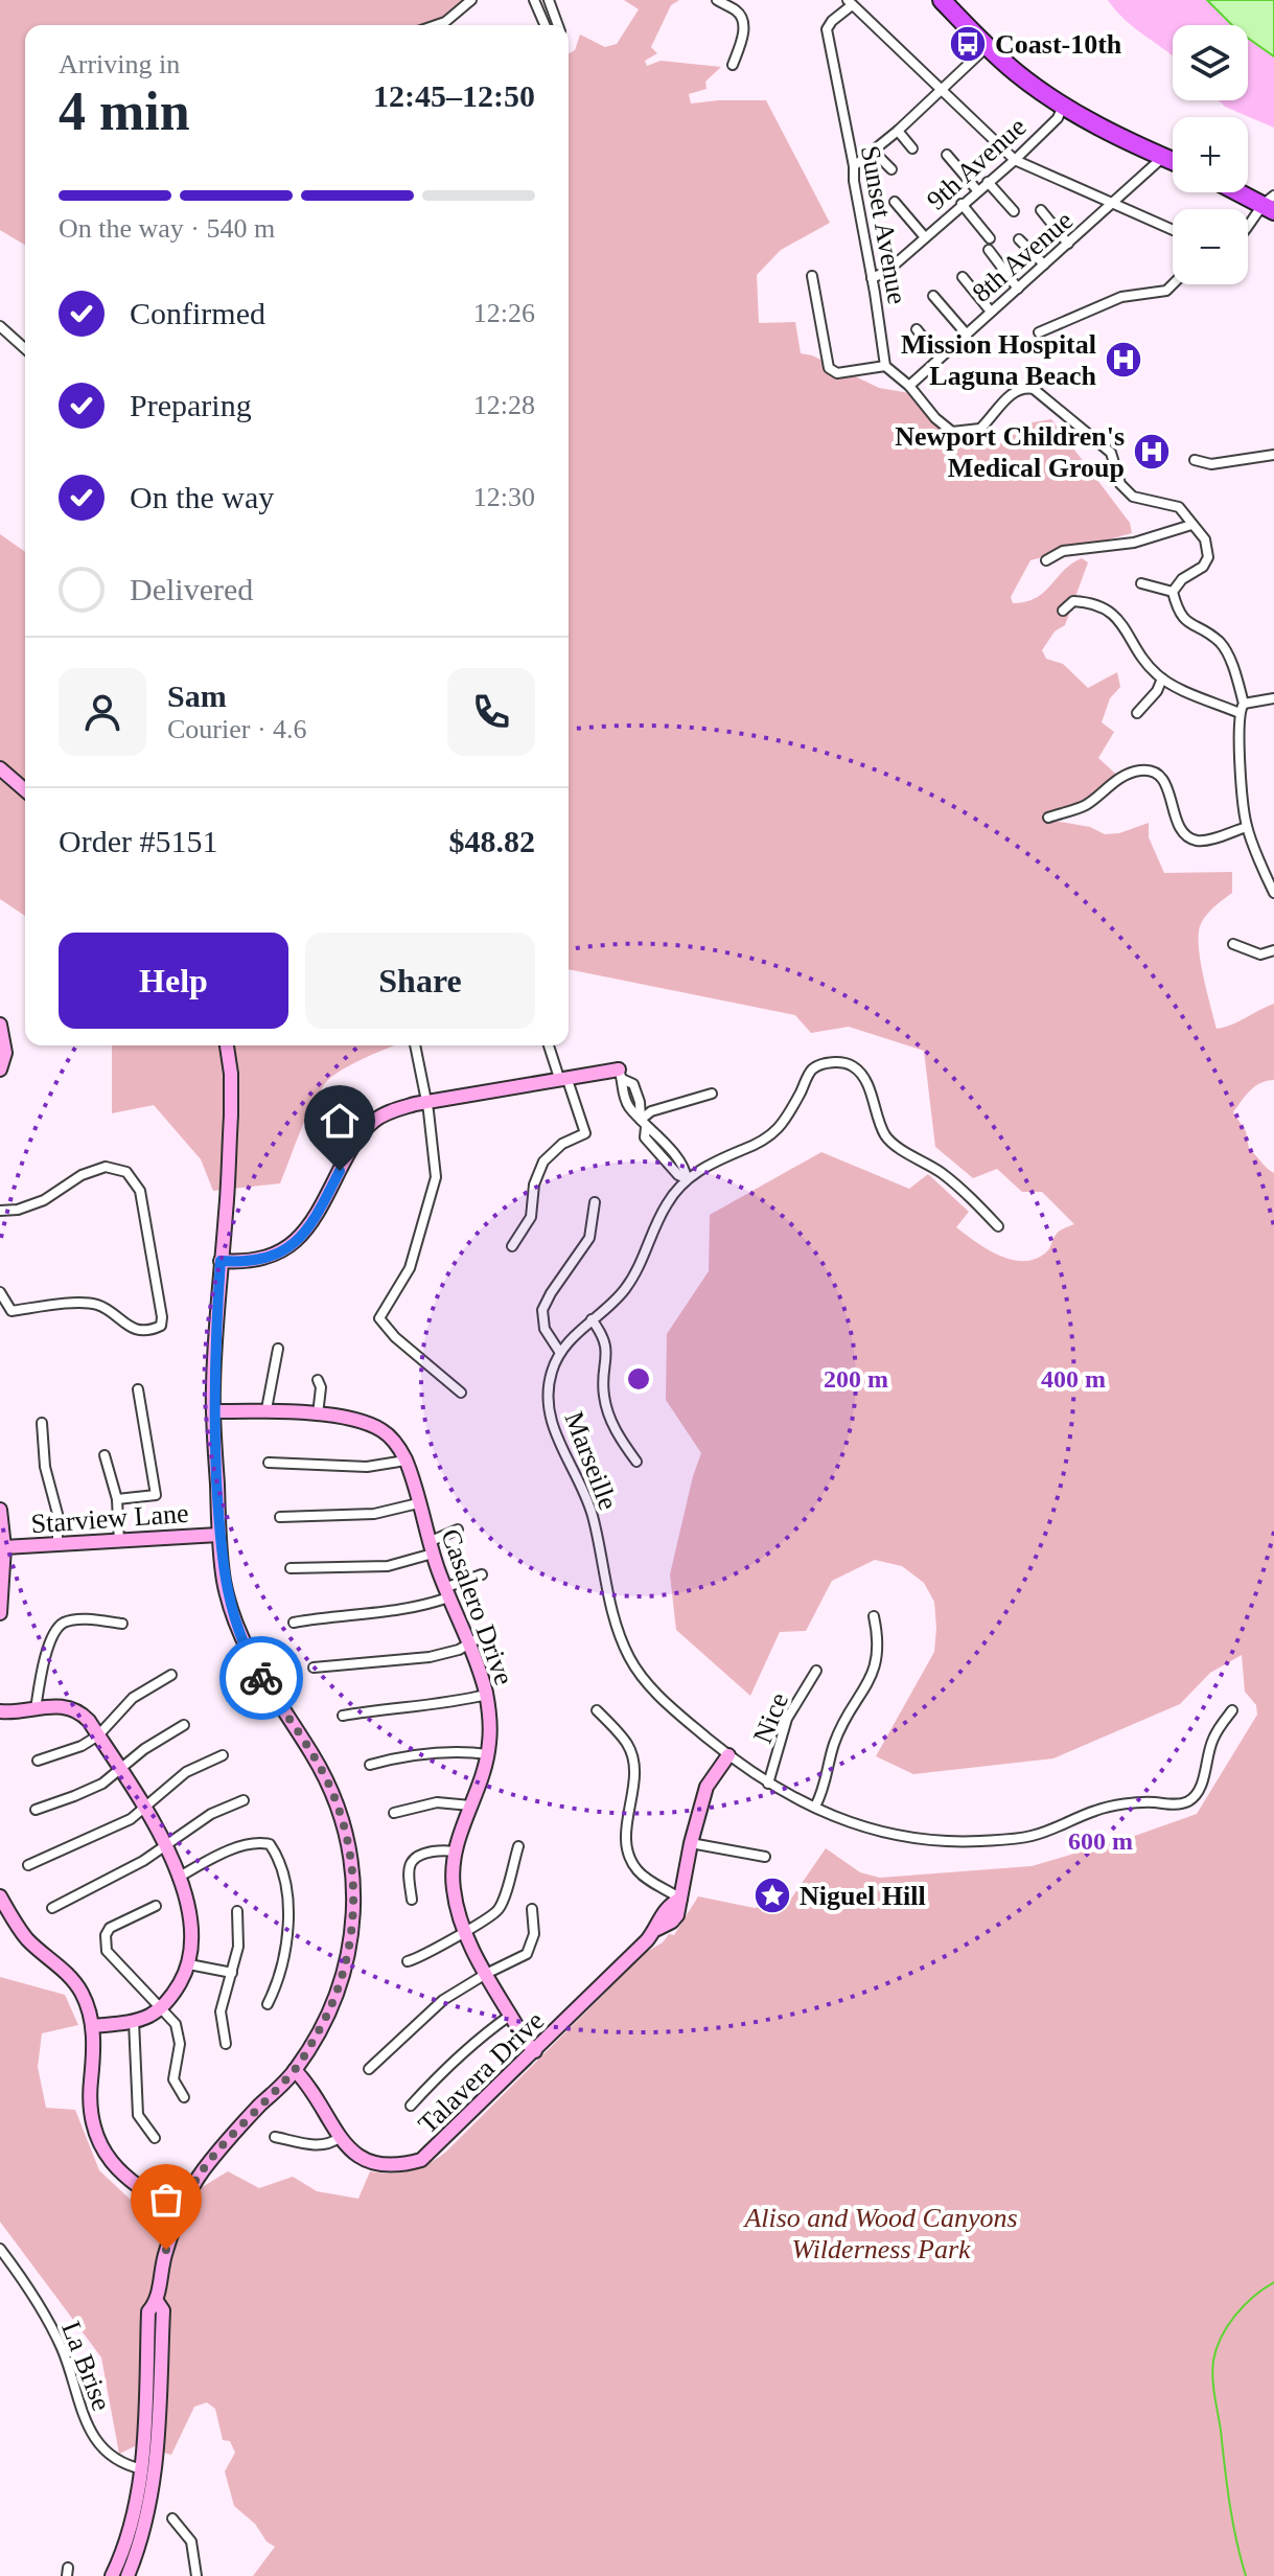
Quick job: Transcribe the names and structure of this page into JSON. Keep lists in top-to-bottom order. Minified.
{"streets":{"street":["9th Avenue","Sunset Avenue","8th Avenue","Marseille","Starview Lane","Casalero Drive","Nice","Talavera Drive","La Brise"]},"crossings":[["9th Avenue","Sunset Avenue"],["Marseille","Nice"],["Marseille","Talavera Drive"],["Casalero Drive","Talavera Drive"]],"parks":["Aliso and Wood Canyons Wilderness Park"],"places":{"bus stop":["Coast-10th"],"hospital":["Mission Hospital Laguna Beach","Newport Children's Medical Group"],"place":["Niguel Hill"]},"page":{"map_buttons":["+","−"],"heading":["4 min","Arriving in","12:45–12:50"],"panel":["Sam","Courier · 4.6","Order #5151","$48.82"],"bar":"On the way · 540 m","list":[["Confirmed","12:26"],["Preparing","12:28"],["On the way","12:30"],"Delivered"],"buttons":["Help","Share"]},"rings":["200 m","400 m","600 m"]}
